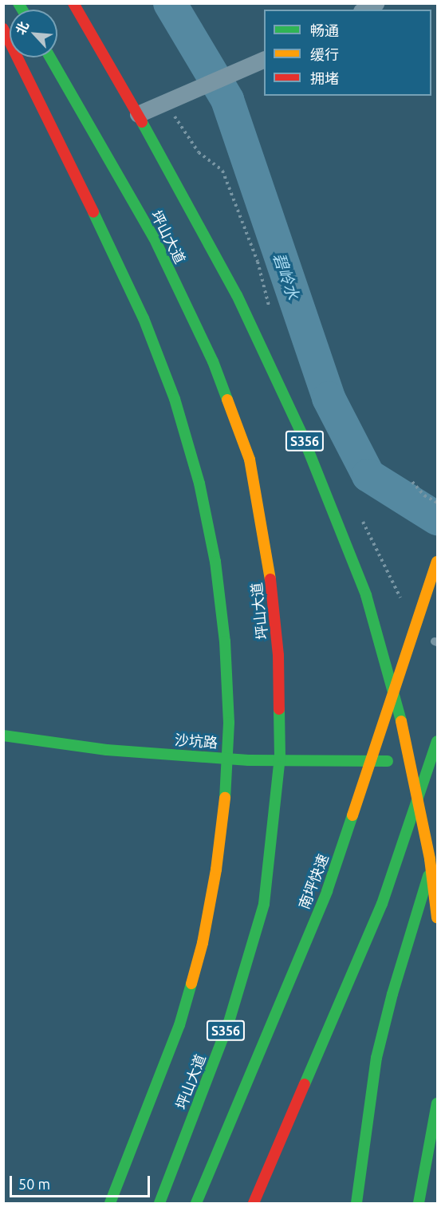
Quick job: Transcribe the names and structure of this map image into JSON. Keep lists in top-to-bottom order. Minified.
{"streets":{"main road":["坪山大道","S356","沙坑路","南坪快速"]},"water":["碧岭水"],"legend":["畅通","缓行","拥堵"],"scale_bar":"50 m","north":"top left"}
